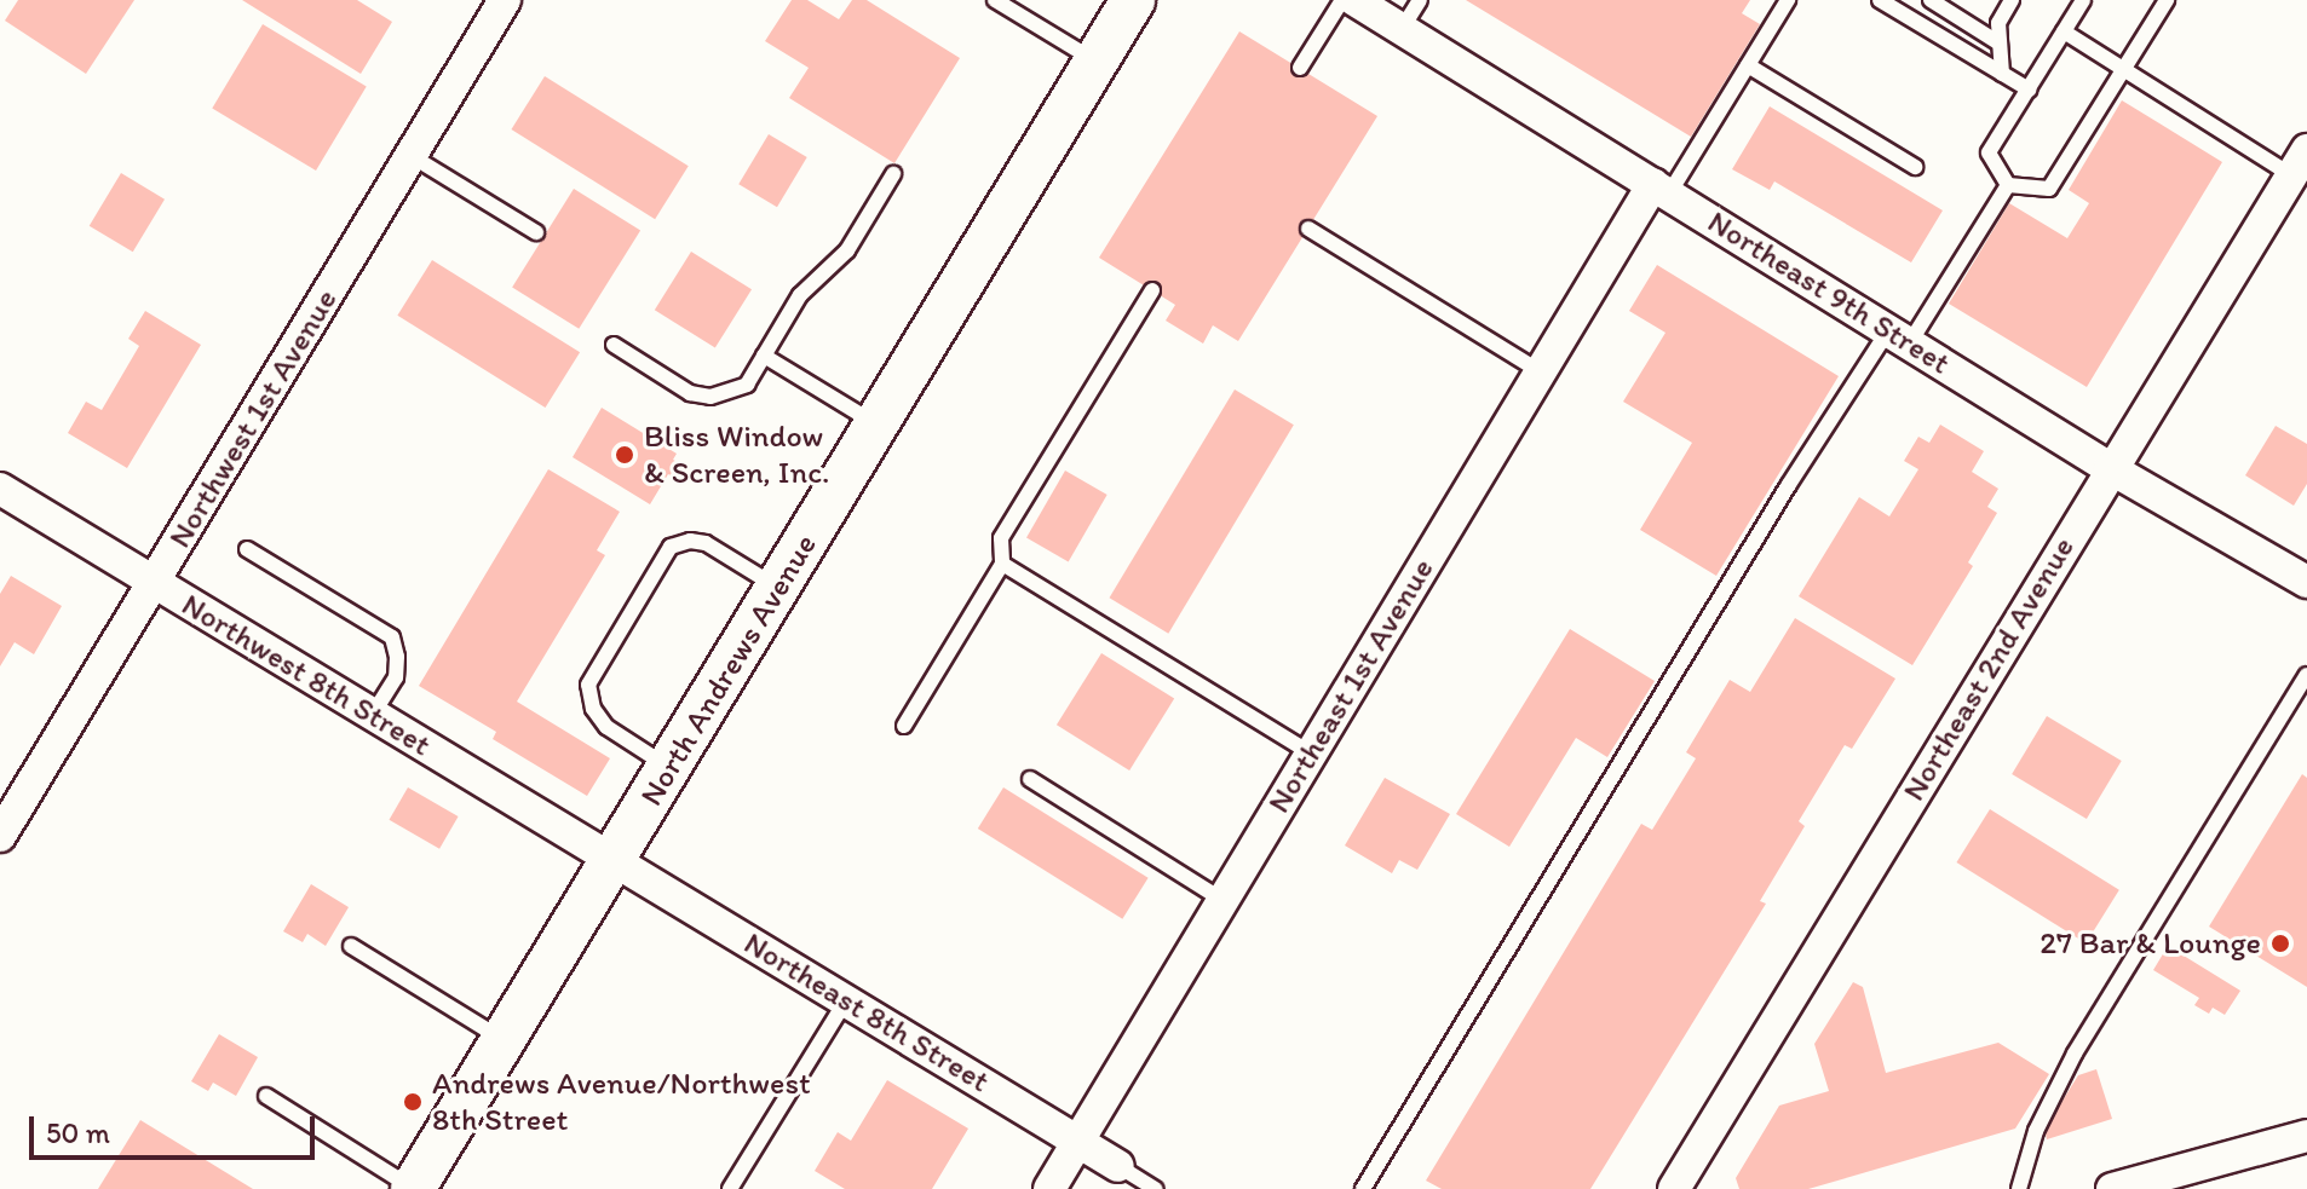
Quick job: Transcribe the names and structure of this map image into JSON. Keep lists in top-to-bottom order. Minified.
{"streets":{"main road":["North Andrews Avenue"],"street":["Northeast 9th Street","Northwest 1st Avenue","Northeast 2nd Avenue","Northwest 8th Street","Northeast 1st Avenue","Northeast 8th Street"]},"crossings":[["Northeast 9th Street","Northeast 2nd Avenue"],["Northeast 9th Street","Northeast 1st Avenue"],["Northwest 1st Avenue","Northwest 8th Street"],["North Andrews Avenue","Northwest 8th Street"],["North Andrews Avenue","Northeast 8th Street"],["Northwest 8th Street","Northeast 8th Street"],["Northeast 1st Avenue","Northeast 8th Street"]],"places":["Bliss Window & Screen, Inc.","27 Bar & Lounge","Andrews Avenue/Northwest 8th Street"],"scale_bar":"50 m"}
